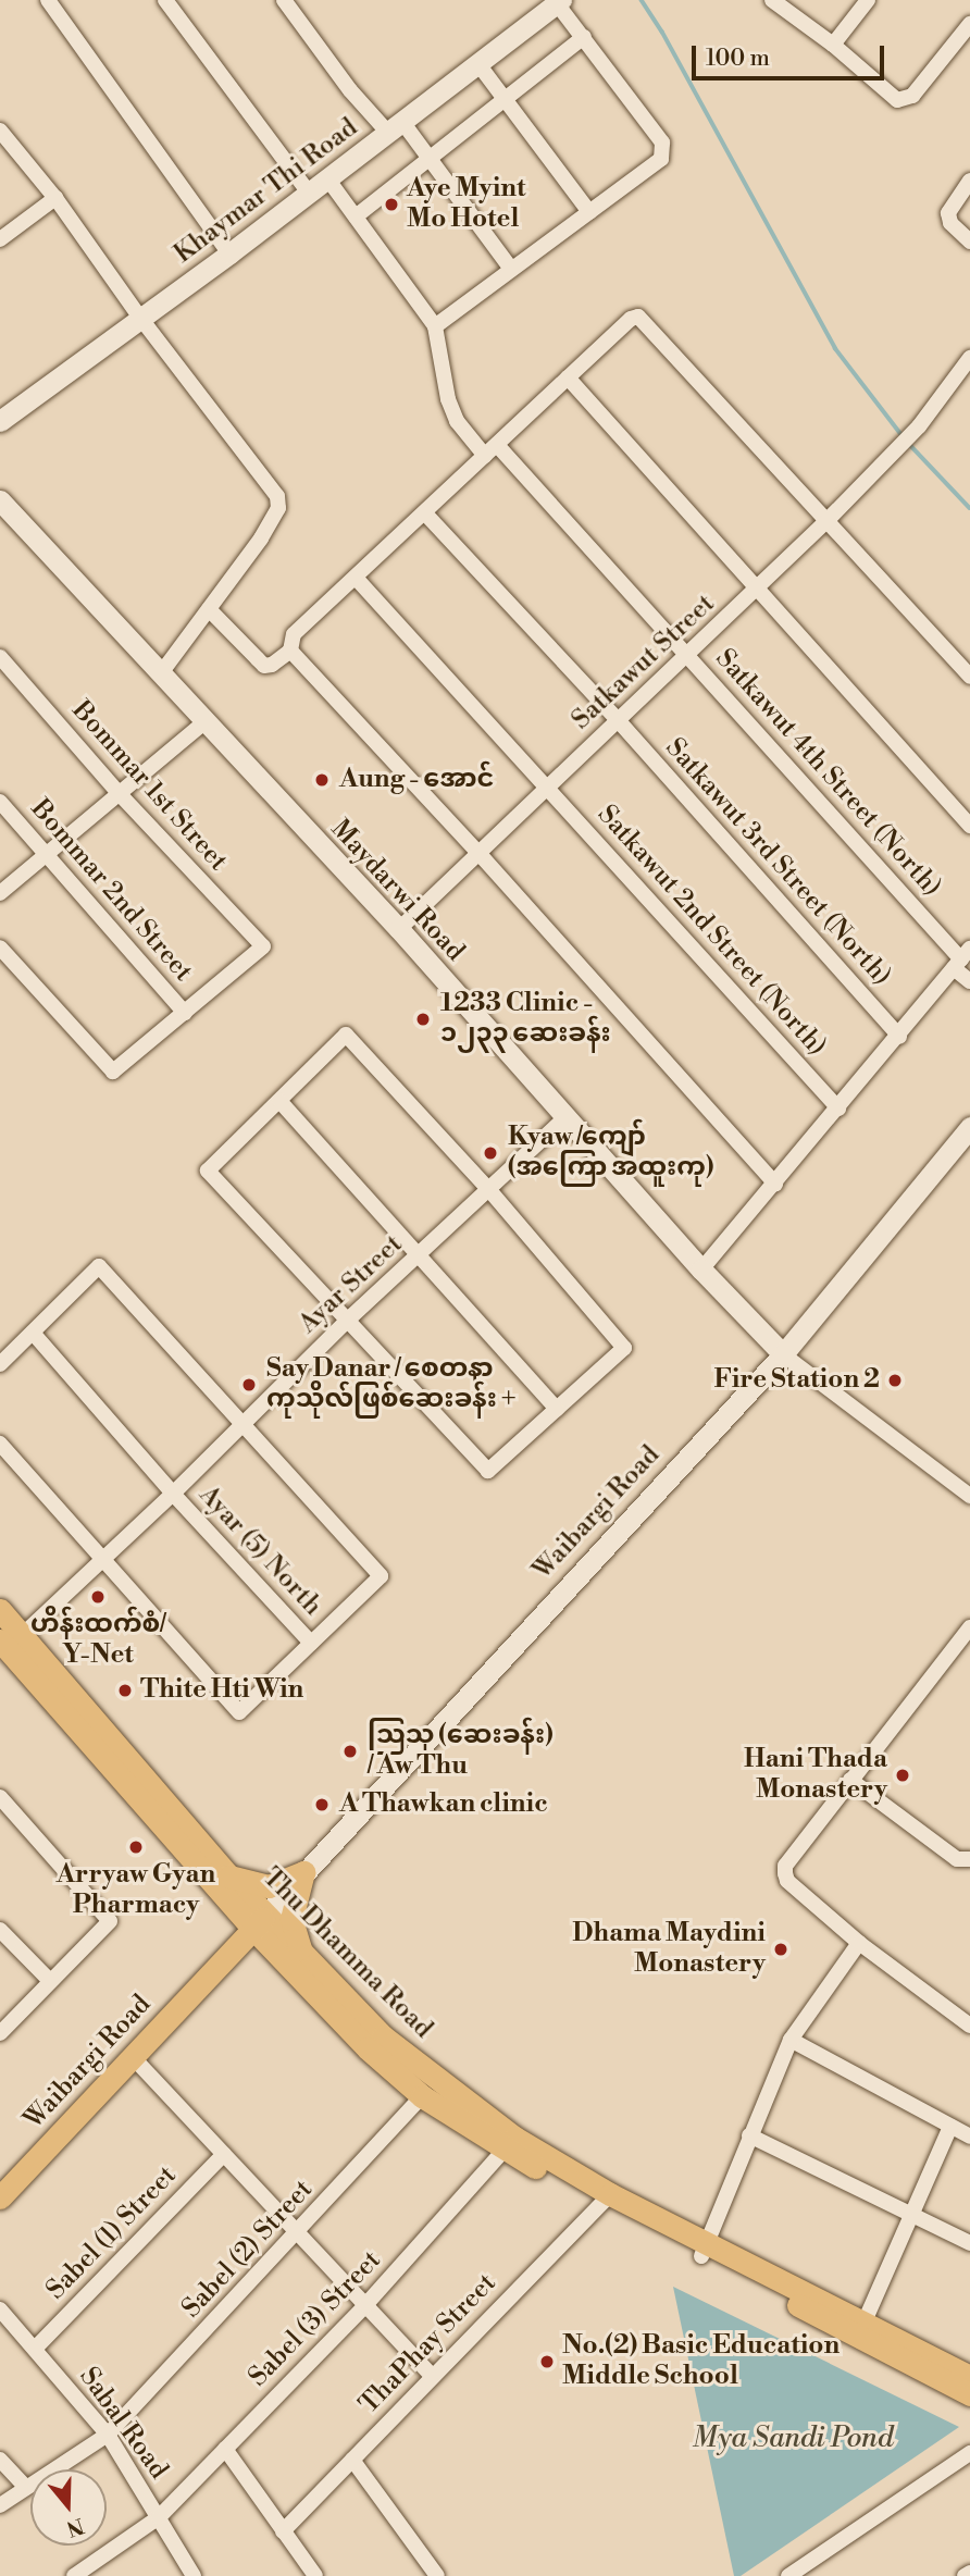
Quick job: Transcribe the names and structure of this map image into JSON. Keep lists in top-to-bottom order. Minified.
{"streets":{"main road":["Waibargi Road","Thu Dhamma Road"],"street":["Khaymar Thi Road","Satkawut Street","Satkawut 4th Street (North)","Bommar 1st Street","Satkawut 3rd Street (North)","Bommar 2nd Street","Maydarwi Road","Satkawut 2nd Street (North)","Ayar Street","Ayar (5) North","Sabel (1) Street","Sabel (2) Street","Sabel (3) Street","ThaPhay Street","Sabal Road"]},"crossings":[["Satkawut Street","Satkawut 4th Street (North)"],["Satkawut Street","Satkawut 3rd Street (North)"],["Satkawut Street","Maydarwi Road"],["Satkawut Street","Satkawut 2nd Street (North)"],["Bommar 1st Street","Bommar 2nd Street"],["Maydarwi Road","Ayar Street"],["Maydarwi Road","Waibargi Road"],["Ayar Street","Ayar (5) North"],["Ayar Street","Thu Dhamma Road"],["Waibargi Road","Thu Dhamma Road"],["Thu Dhamma Road","Sabel (2) Street"],["Thu Dhamma Road","Sabel (3) Street"],["Thu Dhamma Road","ThaPhay Street"],["Sabel (1) Street","Sabal Road"],["Sabel (2) Street","Sabal Road"],["Sabel (3) Street","Sabal Road"]],"water":["Mya Sandi Pond"],"places":["Aye Myint Mo Hotel","Aung - အောင်","1233 Clinic - ၁၂၃၃ ဆေးခန်း","Kyaw /ကျော် (အကြော အထူးကု)","Fire Station 2","Say Danar / စေတနာ ကုသိုလ်ဖြစ်ဆေးခန်း +","ဟိန်းထက်စံ/ Y-Net","Thite Hti Win","သြသု (ဆေးခန်း) / Aw Thu","Hani Thada Monastery","A Thawkan clinic","Arryaw Gyan Pharmacy","Dhama Maydini Monastery","No.(2) Basic Education Middle School"],"scale_bar":"100 m","north":"bottom"}
